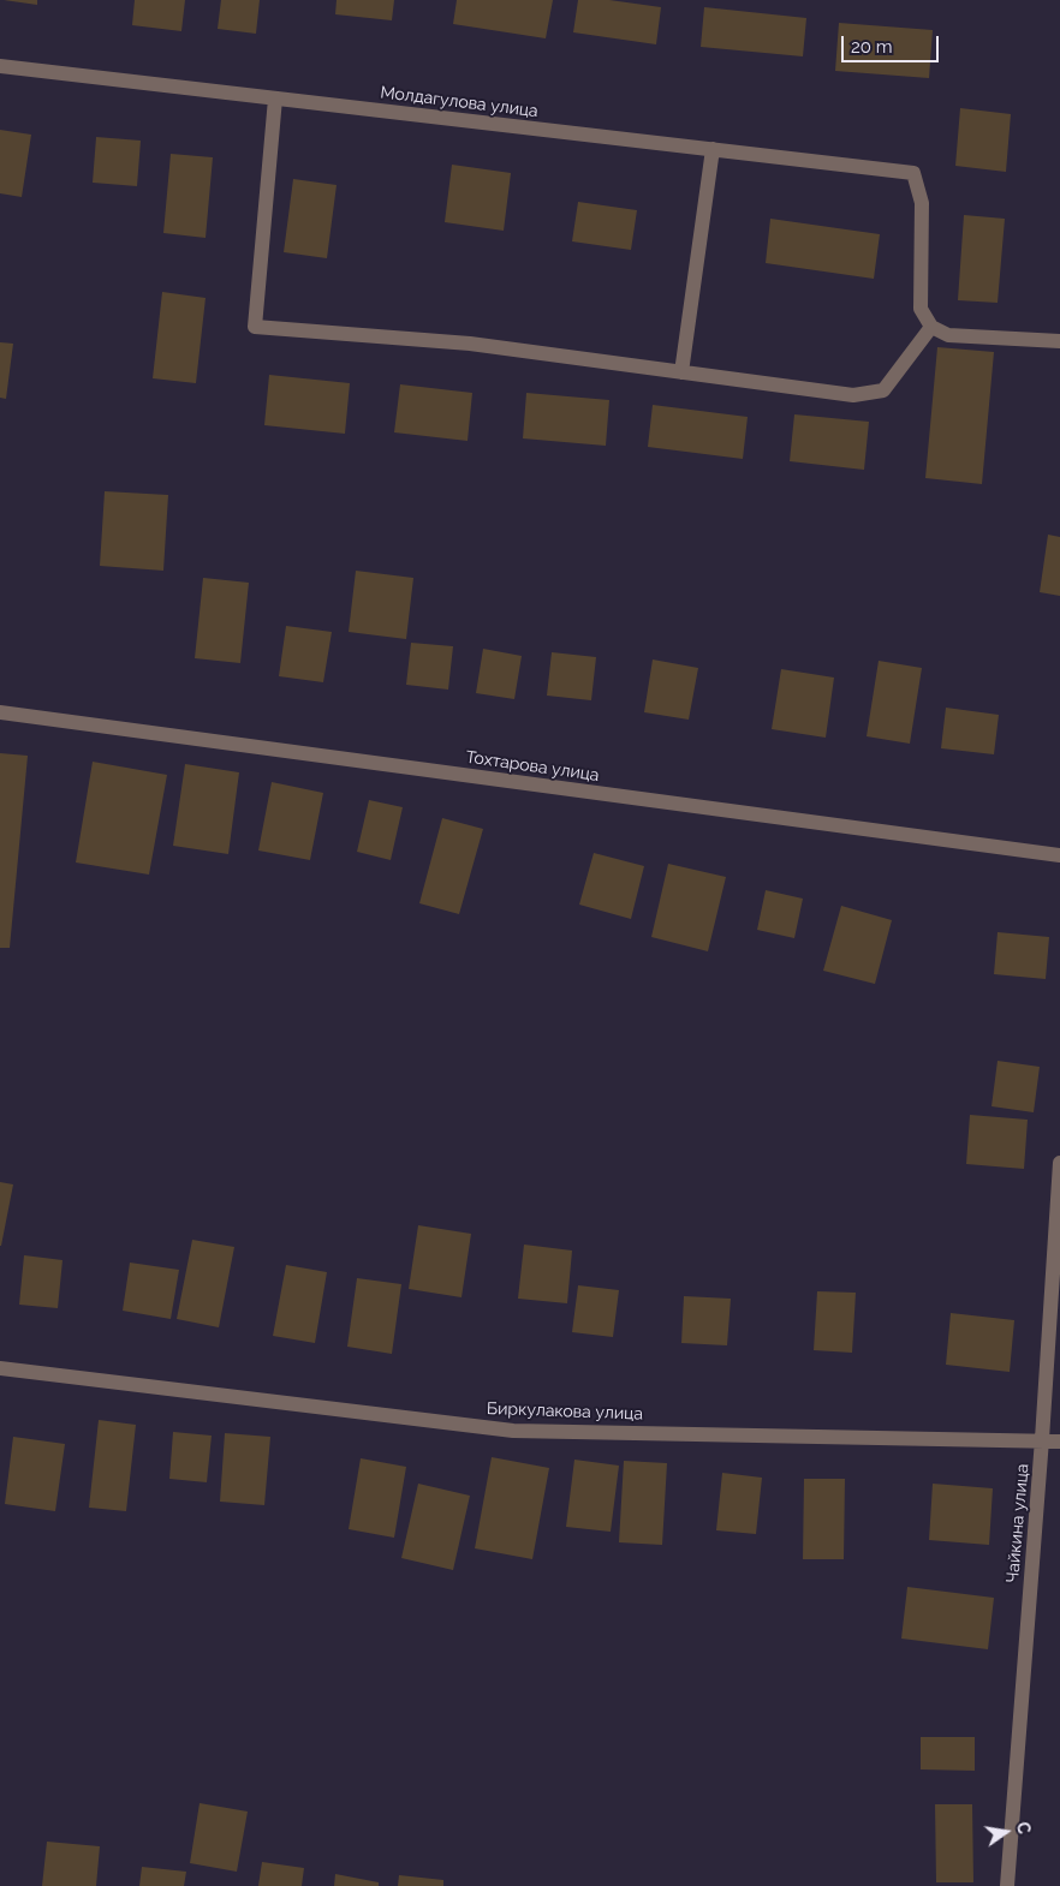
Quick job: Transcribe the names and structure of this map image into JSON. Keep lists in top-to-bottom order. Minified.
{"streets":{"street":["Молдагулова улица","Тохтарова улица","Биркулакова улица","Чайкина улица"]},"crossings":[["Биркулакова улица","Чайкина улица"]],"scale_bar":"20 m","north":"right"}
